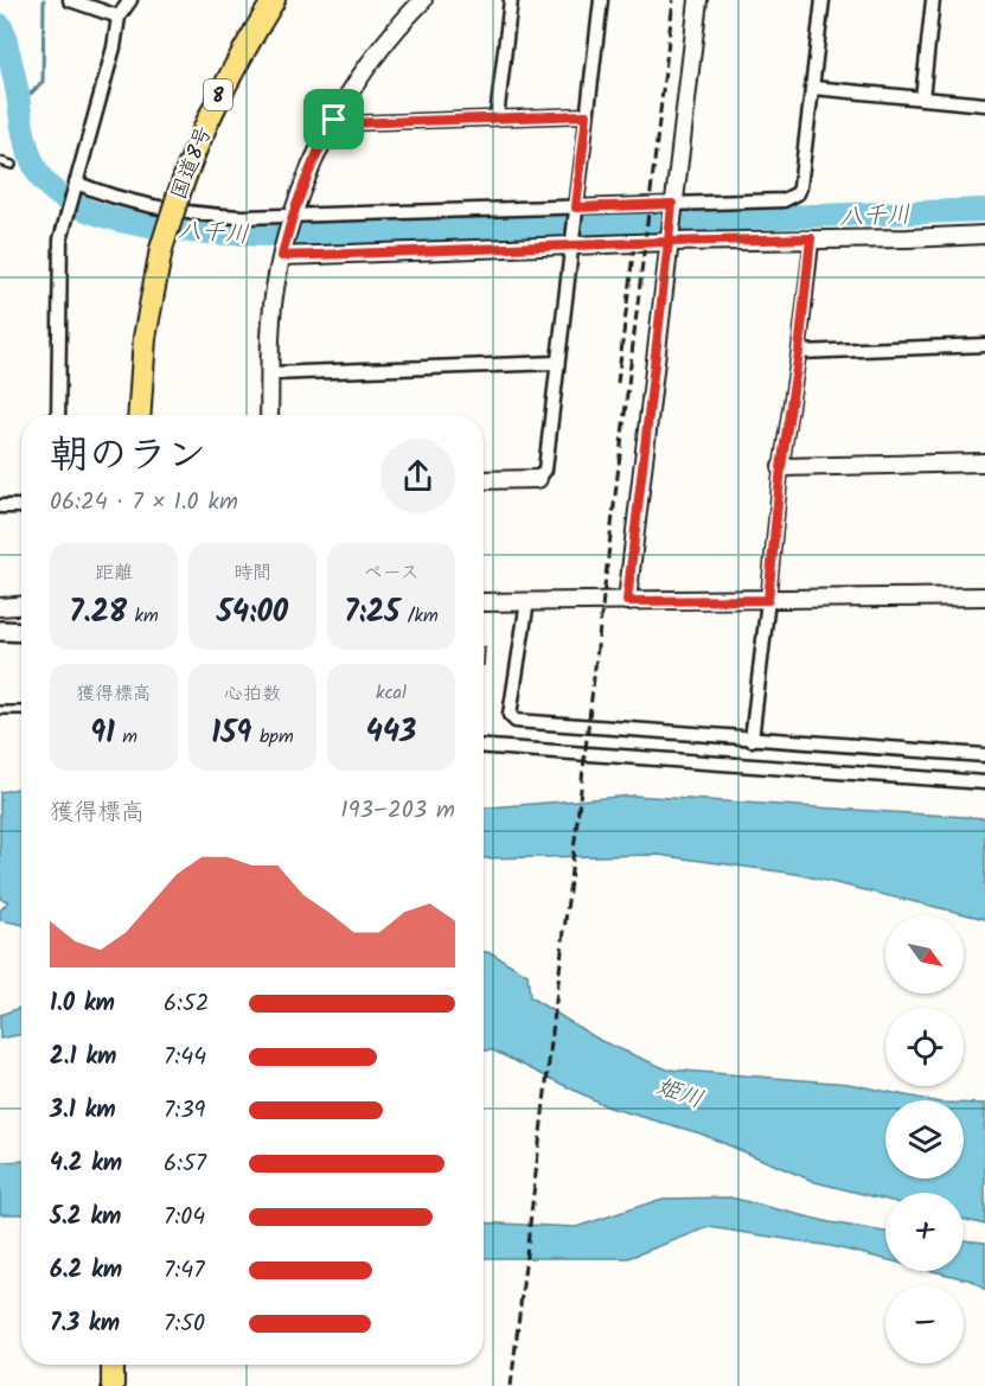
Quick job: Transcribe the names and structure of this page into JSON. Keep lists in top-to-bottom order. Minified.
{"streets":{"highway":["8","国道8号"]},"water":["八千川","姫川"],"north":"bottom right","page":{"heading":["朝のラン","06:24 · 7 × 1.0 km"],"stats":[["距離","7.28 km"],["時間","54:00"],["ペース","7:25 /km"],["獲得標高","91 m"],["心拍数","159 bpm"],["kcal","443"]],"chart":["獲得標高","193–203 m"],"map_buttons":["+","−"],"list":[{"name":"1.0 km","note":"6:52"},{"name":"2.1 km","note":"7:44"},{"name":"3.1 km","note":"7:39"},{"name":"4.2 km","note":"6:57"},{"name":"5.2 km","note":"7:04"},{"name":"6.2 km","note":"7:47"},{"name":"7.3 km","note":"7:50"}]}}
